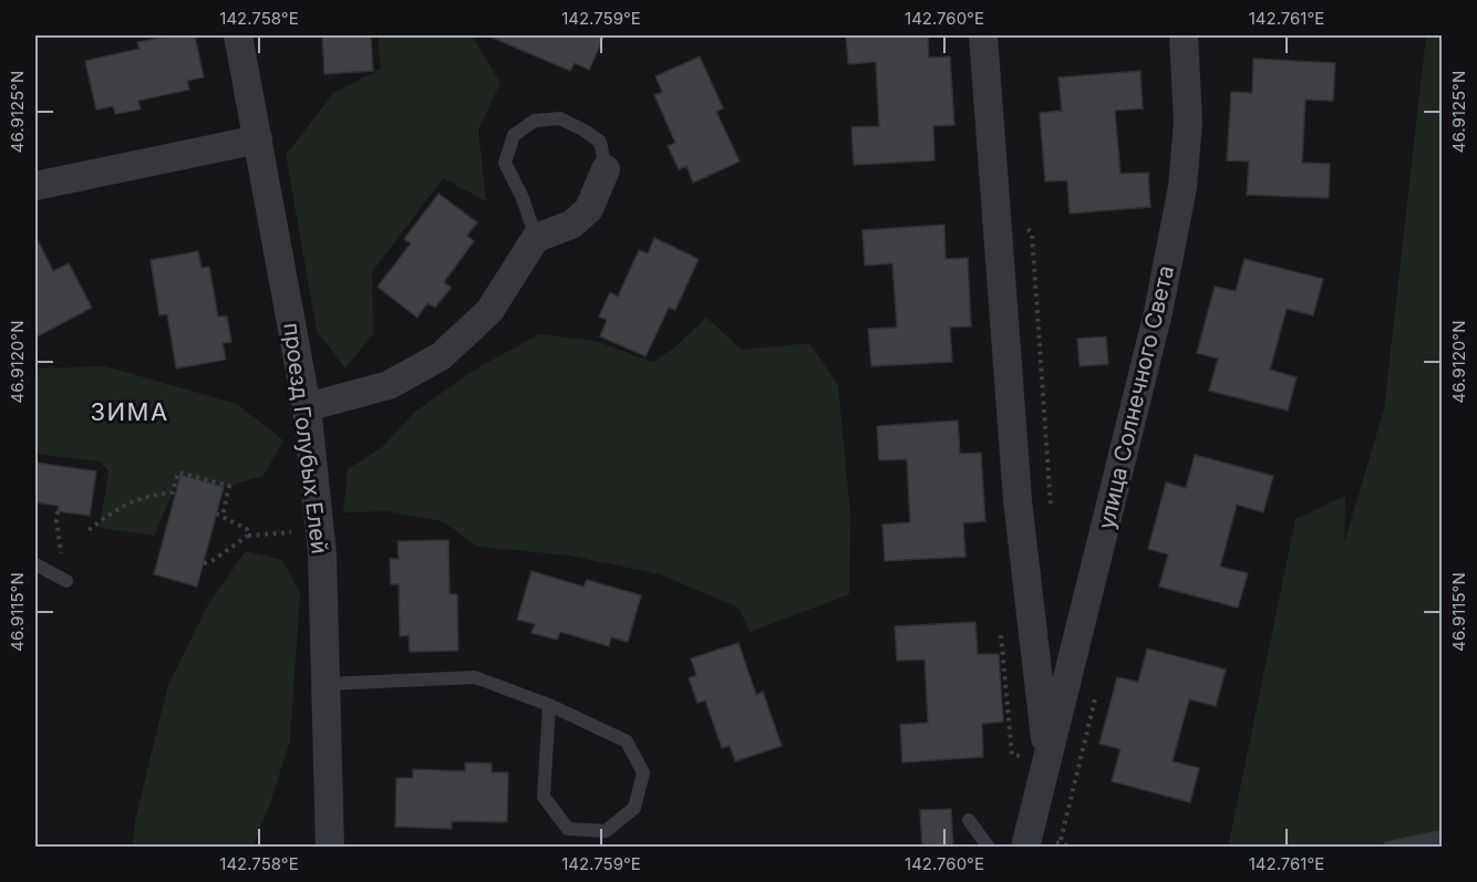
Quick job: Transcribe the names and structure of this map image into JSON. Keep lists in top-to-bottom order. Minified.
{"streets":{"street":["улица Солнечного Света","проезд Голубых Елей"]},"districts":["ЗИМА"],"coordinates":["142.758°E","142.759°E","142.760°E","142.761°E","46.9125°N","46.9120°N","46.9115°N"]}
